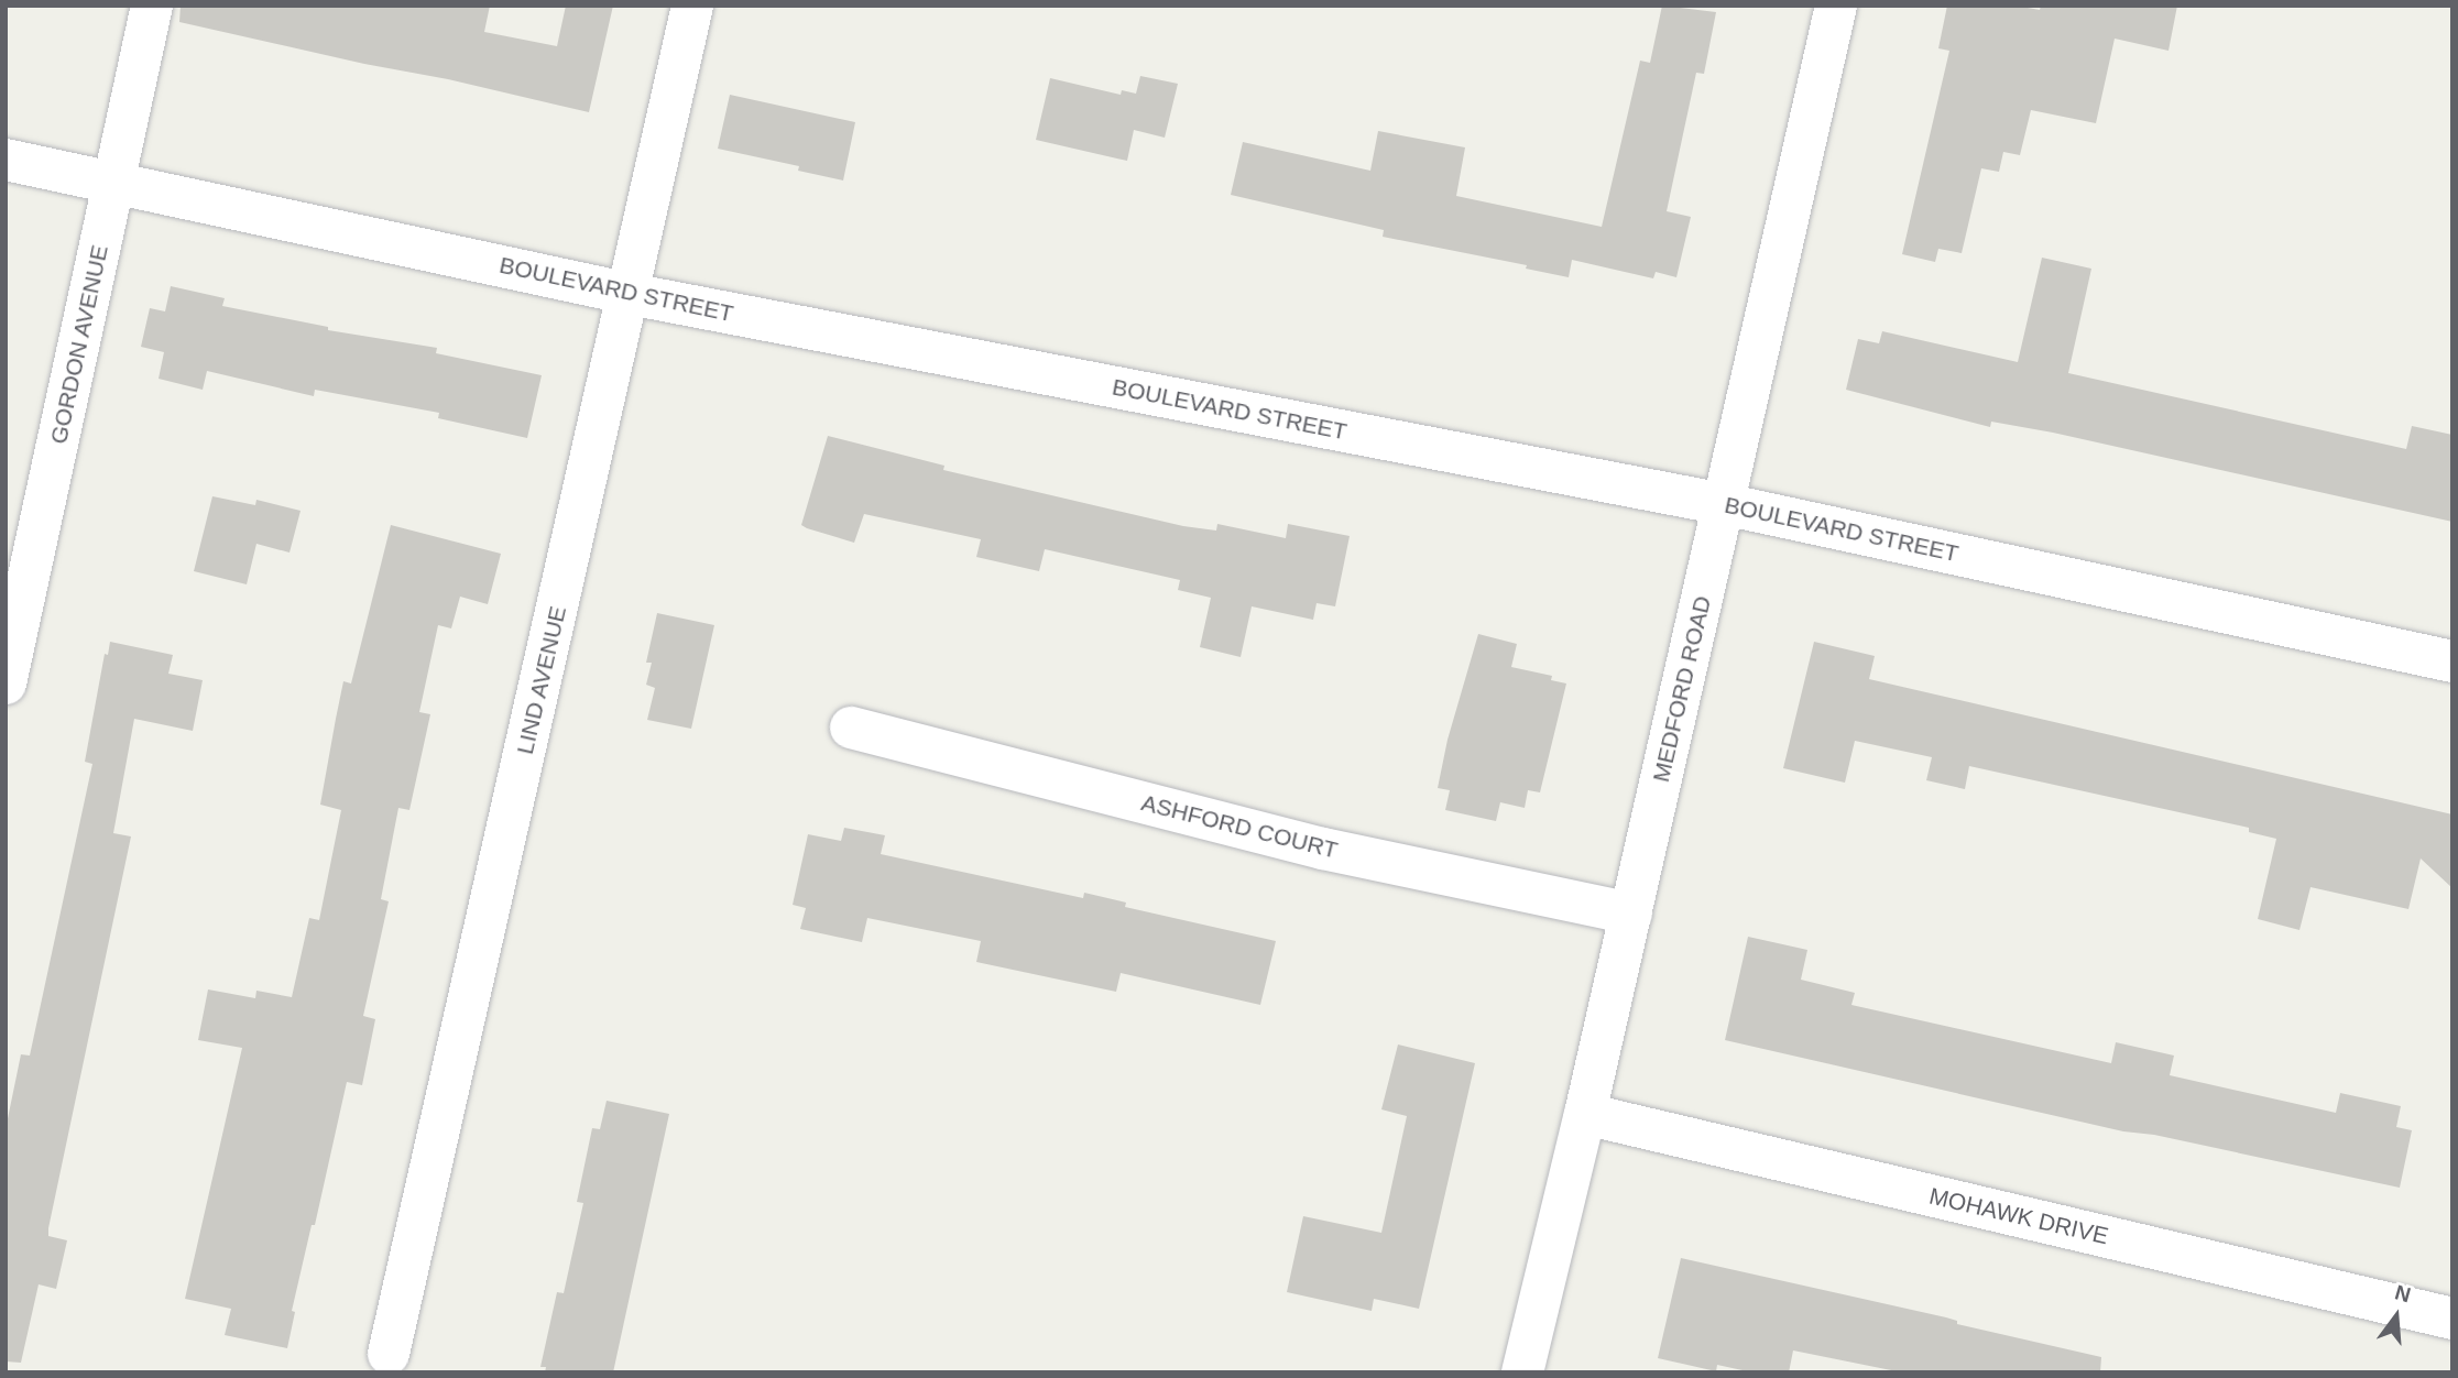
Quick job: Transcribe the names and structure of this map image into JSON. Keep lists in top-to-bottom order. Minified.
{"streets":{"street":["BOULEVARD STREET","GORDON AVENUE","LIND AVENUE","MEDFORD ROAD","ASHFORD COURT","MOHAWK DRIVE"]},"crossings":[["BOULEVARD STREET","GORDON AVENUE"],["BOULEVARD STREET","LIND AVENUE"],["BOULEVARD STREET","MEDFORD ROAD"],["MEDFORD ROAD","ASHFORD COURT"],["MEDFORD ROAD","MOHAWK DRIVE"]],"north":"top"}
